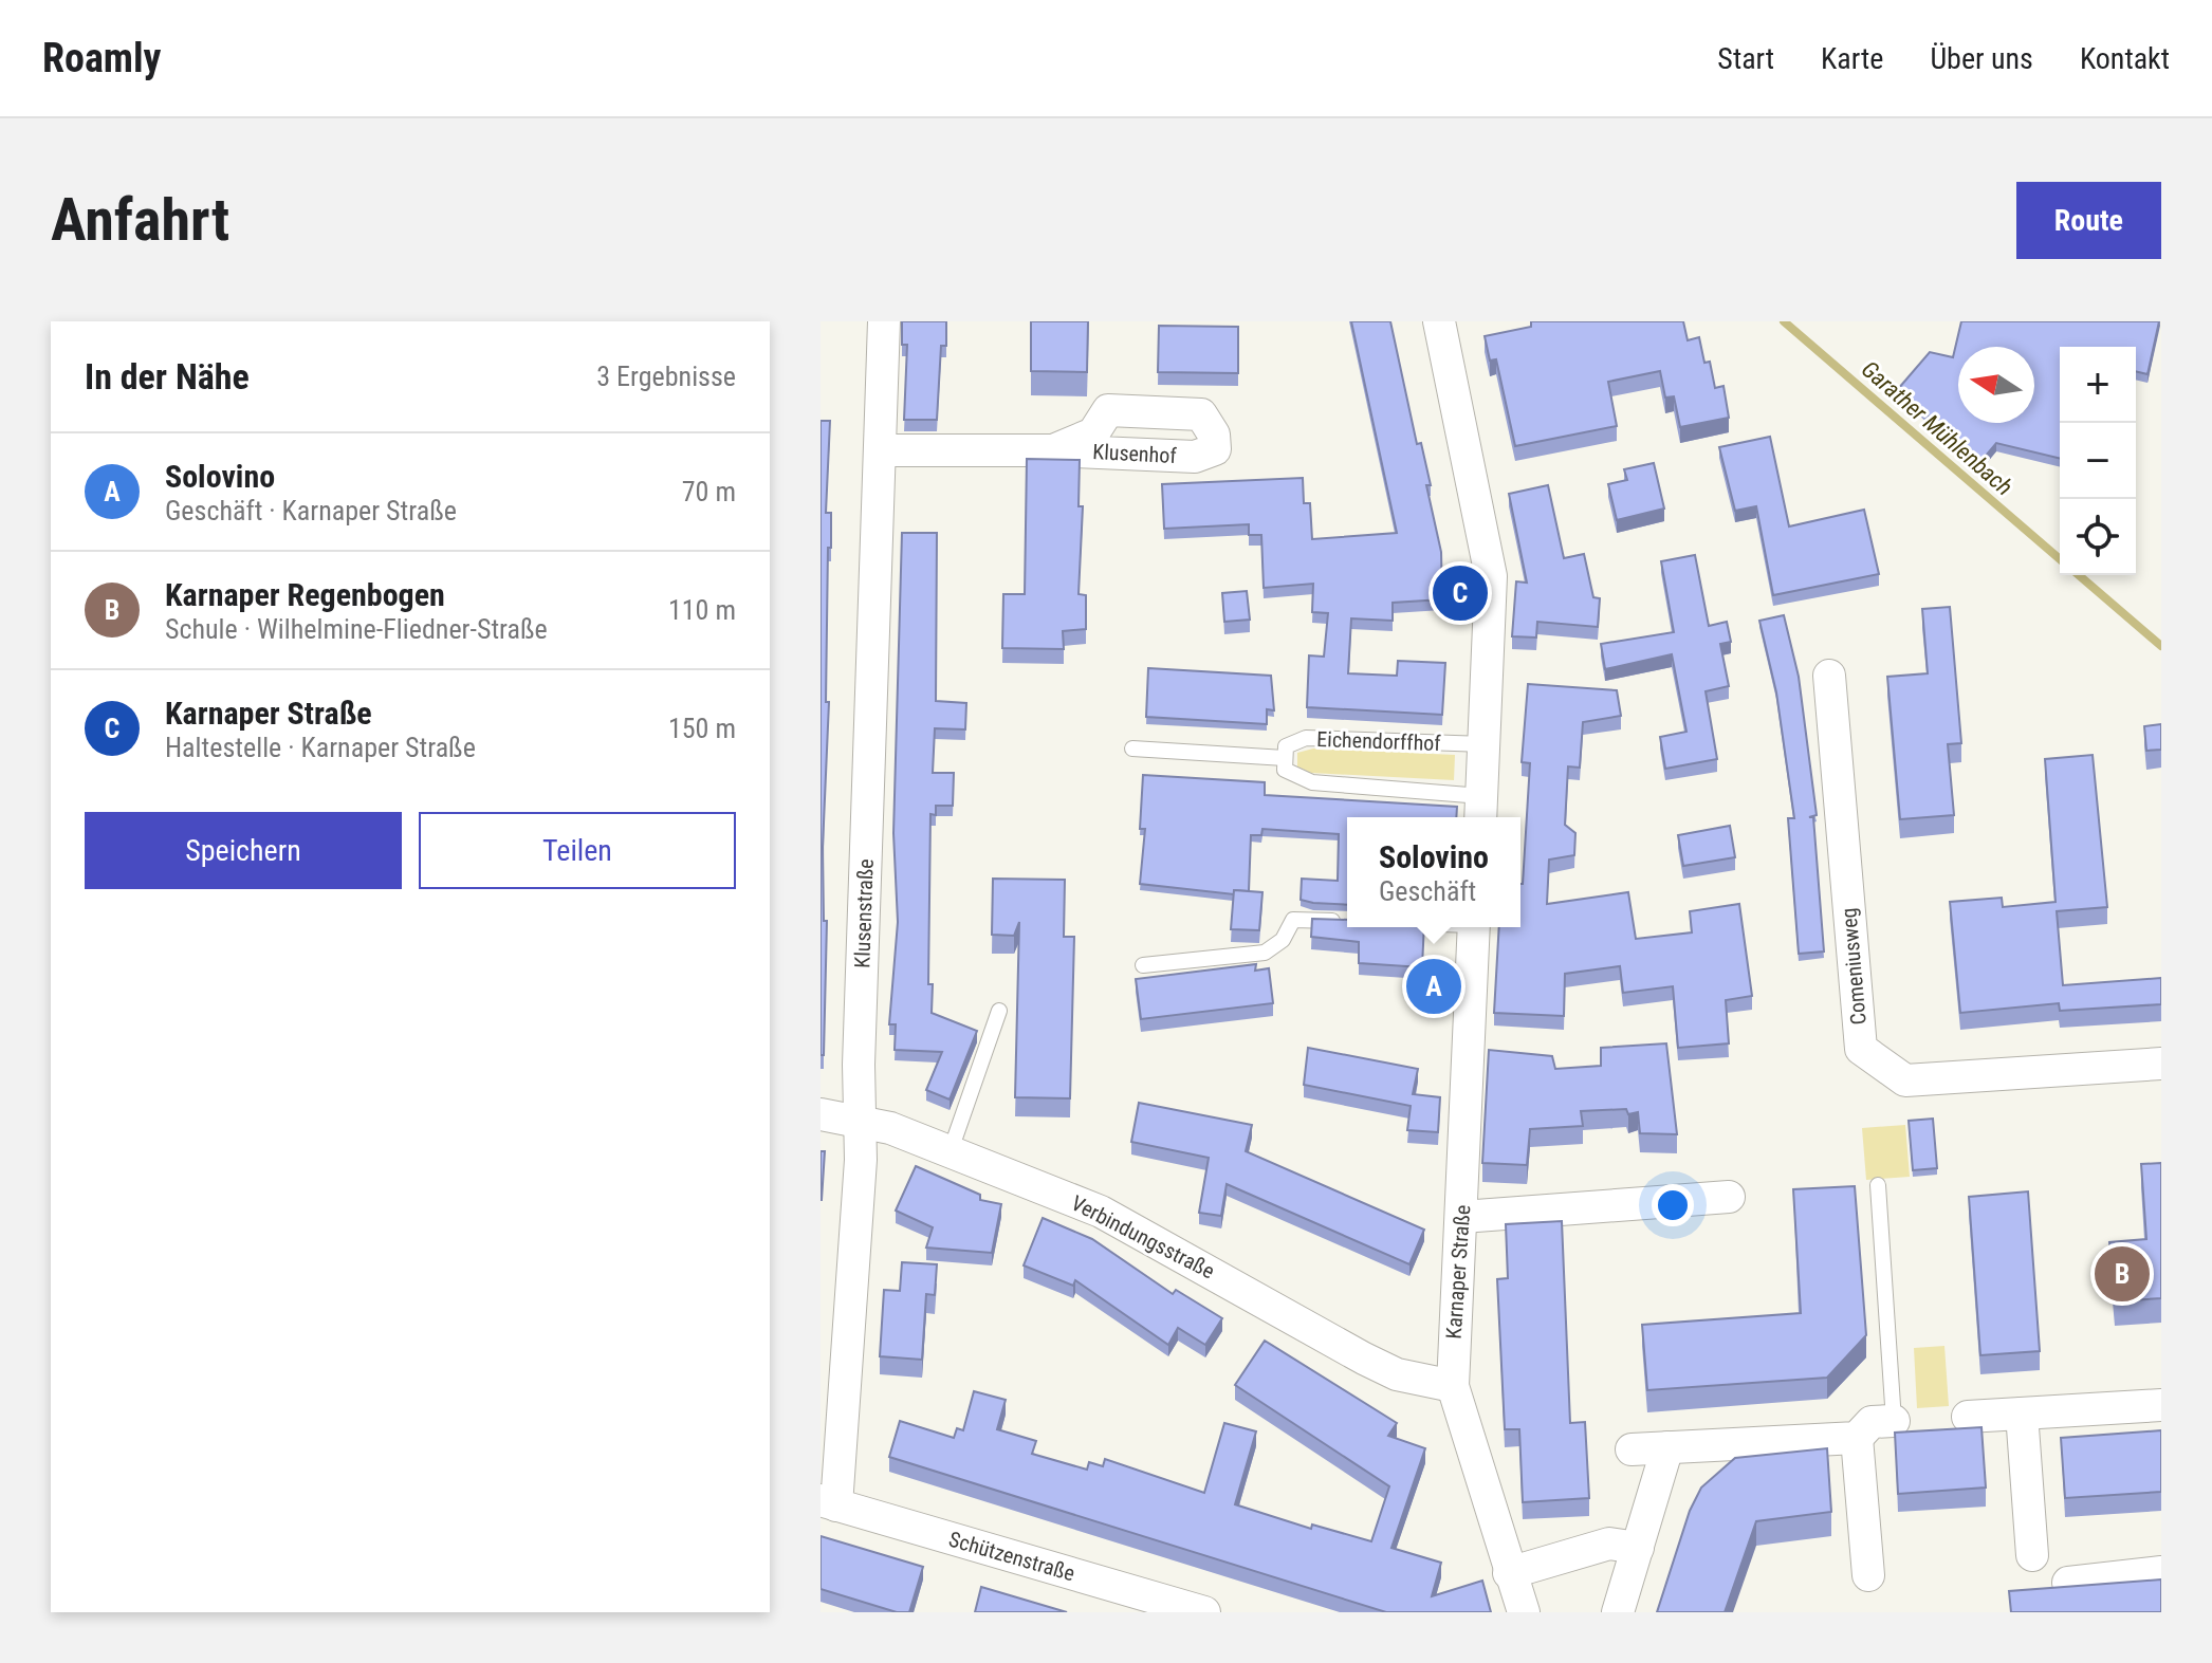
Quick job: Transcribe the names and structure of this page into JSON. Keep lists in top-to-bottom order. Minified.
{"streets":{"street":["Klusenstraße","Comeniusweg","Verbindungsstraße","Karnaper Straße","Schützenstraße"],"lane":["Eichendorffhof"]},"crossings":[["Klusenstraße","Verbindungsstraße"],["Klusenstraße","Schützenstraße"],["Verbindungsstraße","Karnaper Straße"]],"water":["Garather Mühlenbach"],"north":"left","page":{"header":"Roamly","nav":["Start","Karte","Über uns","Kontakt"],"buttons":["Route",["Speichern","Teilen"]],"title":"Anfahrt","heading":["In der Nähe","3 Ergebnisse"],"map_buttons":["+","−"],"list":[{"mark":"A","name":"Solovino","note":"Geschäft · Karnaper Straße","value":"70 m"},{"mark":"B","name":"Karnaper Regenbogen","note":"Schule · Wilhelmine-Fliedner-Straße","value":"110 m"},{"mark":"C","name":"Karnaper Straße","note":"Haltestelle · Karnaper Straße","value":"150 m"}],"pins":["C","A","B"],"popup":["Solovino","Geschäft"]}}
